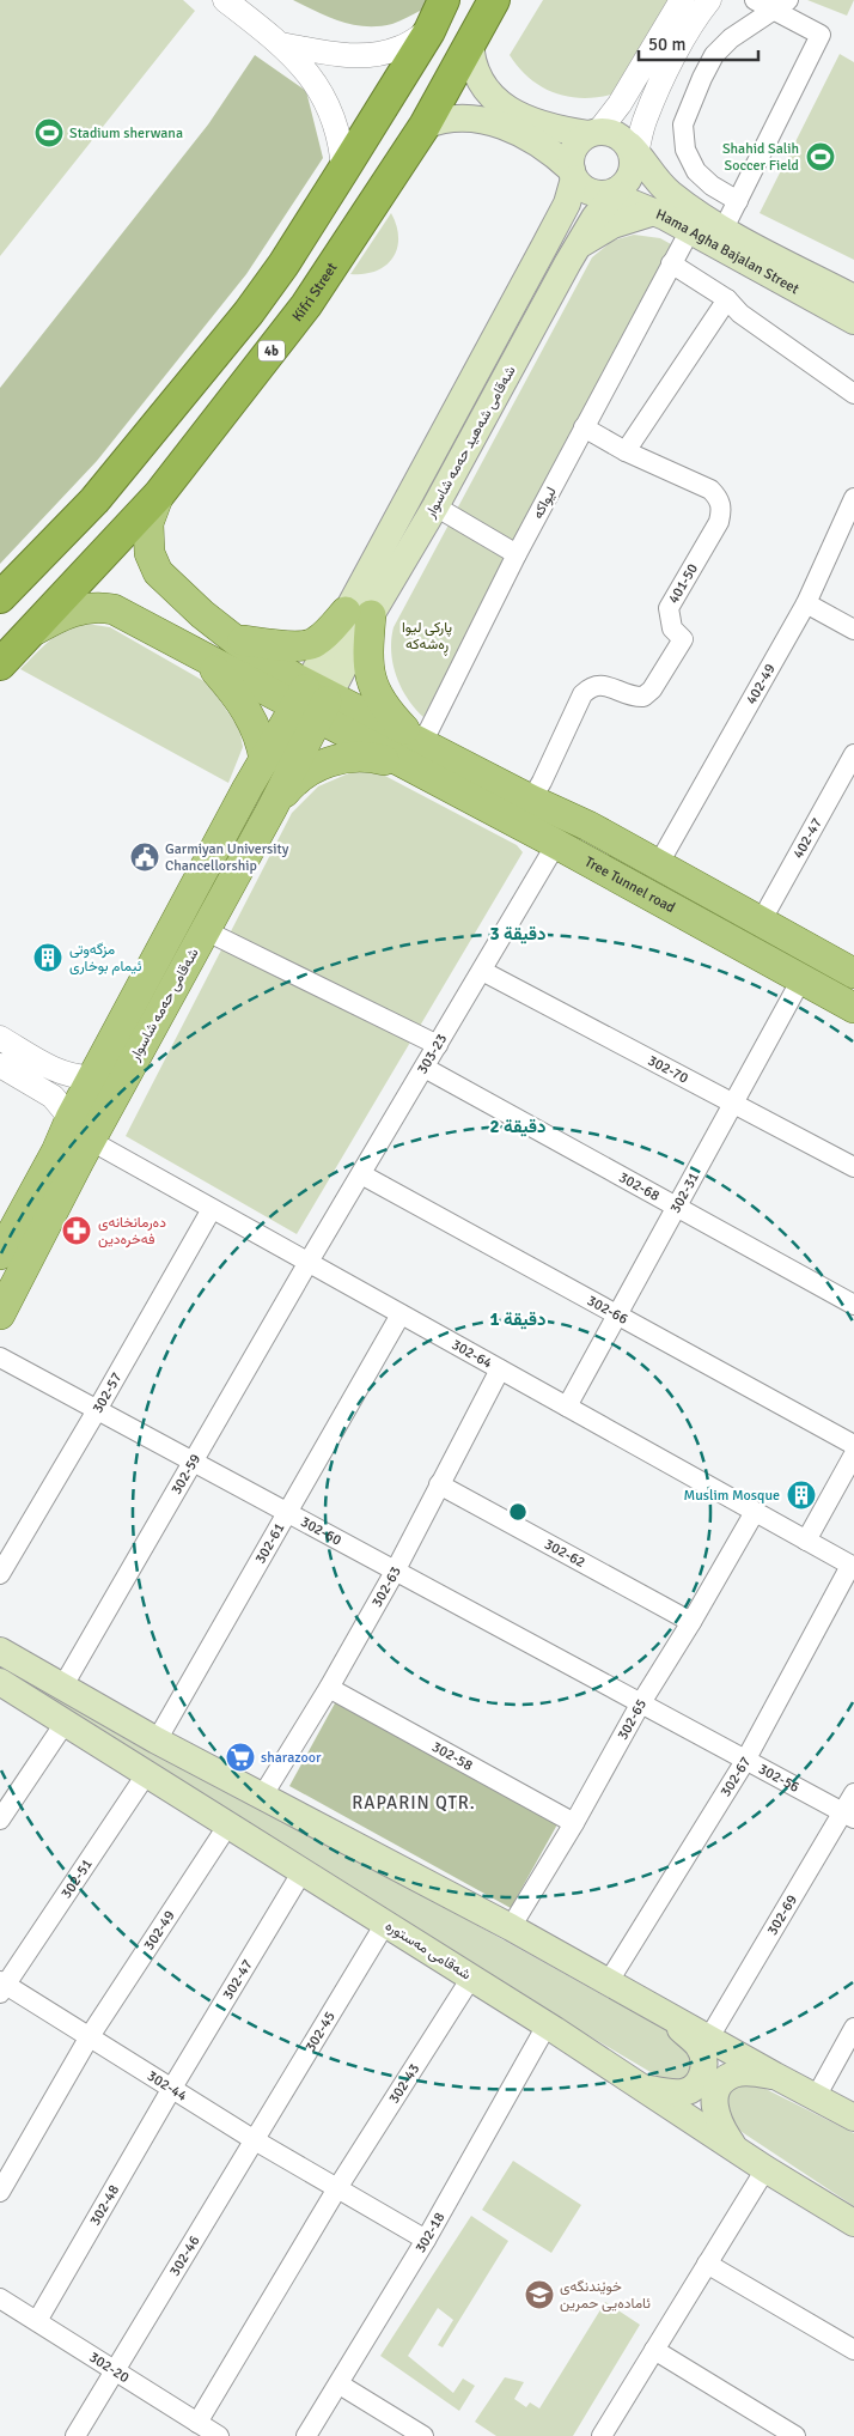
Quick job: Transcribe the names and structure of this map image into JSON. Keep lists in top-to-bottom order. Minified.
{"streets":{"highway":["Kifri Street","4b"],"main road":["Hama Agha Bajalan Street","شەقامی شەهید حەمە شاسوار","Tree Tunnel road","شەقامی حەمە شاسوار","شەقامی مەستورە"],"street":["لیواکە","401-50","402-49","402-47","303-23","302-70","302-68","302-31","302-66","302-64","302-57","302-59","302-60","302-61","302-62","302-63","302-65","302-58","302-67","302-56","302-51","302-69","302-49","302-47","302-45","302-43","302-44","302-48","302-18","302-46","302-20"]},"crossings":[["Hama Agha Bajalan Street","شەقامی شەهید حەمە شاسوار"],["Hama Agha Bajalan Street","لیواکە"],["شەقامی شەهید حەمە شاسوار","شەقامی حەمە شاسوار"],["لیواکە","401-50"],["لیواکە","Tree Tunnel road"],["Tree Tunnel road","303-23"],["Tree Tunnel road","302-31"],["شەقامی حەمە شاسوار","302-64"],["303-23","302-70"],["303-23","302-68"],["303-23","302-66"],["303-23","302-64"],["303-23","302-59"],["302-70","302-31"],["302-68","302-31"],["302-31","302-66"],["302-31","302-64"],["302-64","302-57"],["302-64","302-59"],["302-64","302-61"],["302-64","302-63"],["302-64","302-65"],["302-64","302-67"],["302-57","302-60"],["302-59","302-60"],["302-60","302-61"],["302-60","302-63"],["302-60","302-65"],["302-60","302-56"],["302-62","302-63"],["302-62","302-65"],["302-63","302-58"],["302-65","302-58"],["302-65","302-56"],["302-67","302-56"],["302-56","302-69"],["302-51","شەقامی مەستورە"],["302-51","302-44"],["302-49","شەقامی مەستورە"],["302-49","302-44"],["شەقامی مەستورە","302-47"],["شەقامی مەستورە","302-45"],["شەقامی مەستورە","302-43"],["شەقامی مەستورە","302-18"],["302-47","302-44"],["302-47","302-48"],["302-45","302-44"],["302-45","302-46"],["302-43","302-44"],["302-44","302-48"],["302-44","302-18"],["302-44","302-46"],["302-48","302-20"],["302-46","302-20"]],"districts":["RAPARIN QTR."],"parks":["پارکی لیوا ڕەشەکە"],"places":{"sports":["Stadium sherwana","Shahid Salih Soccer Field"],"public building":["Garmiyan University Chancellorship"],"building":["مزگەوتی ئیمام بوخاری","Muslim Mosque"],"pharmacy":["دەرمانخانەی فەخرەدین"],"supermarket":["sharazoor"],"school or university":["خوێندنگەی ئامادەیی حمرین"]},"scale_bar":"50 m","rings":["3 دقيقة","2 دقيقة","1 دقيقة"]}
